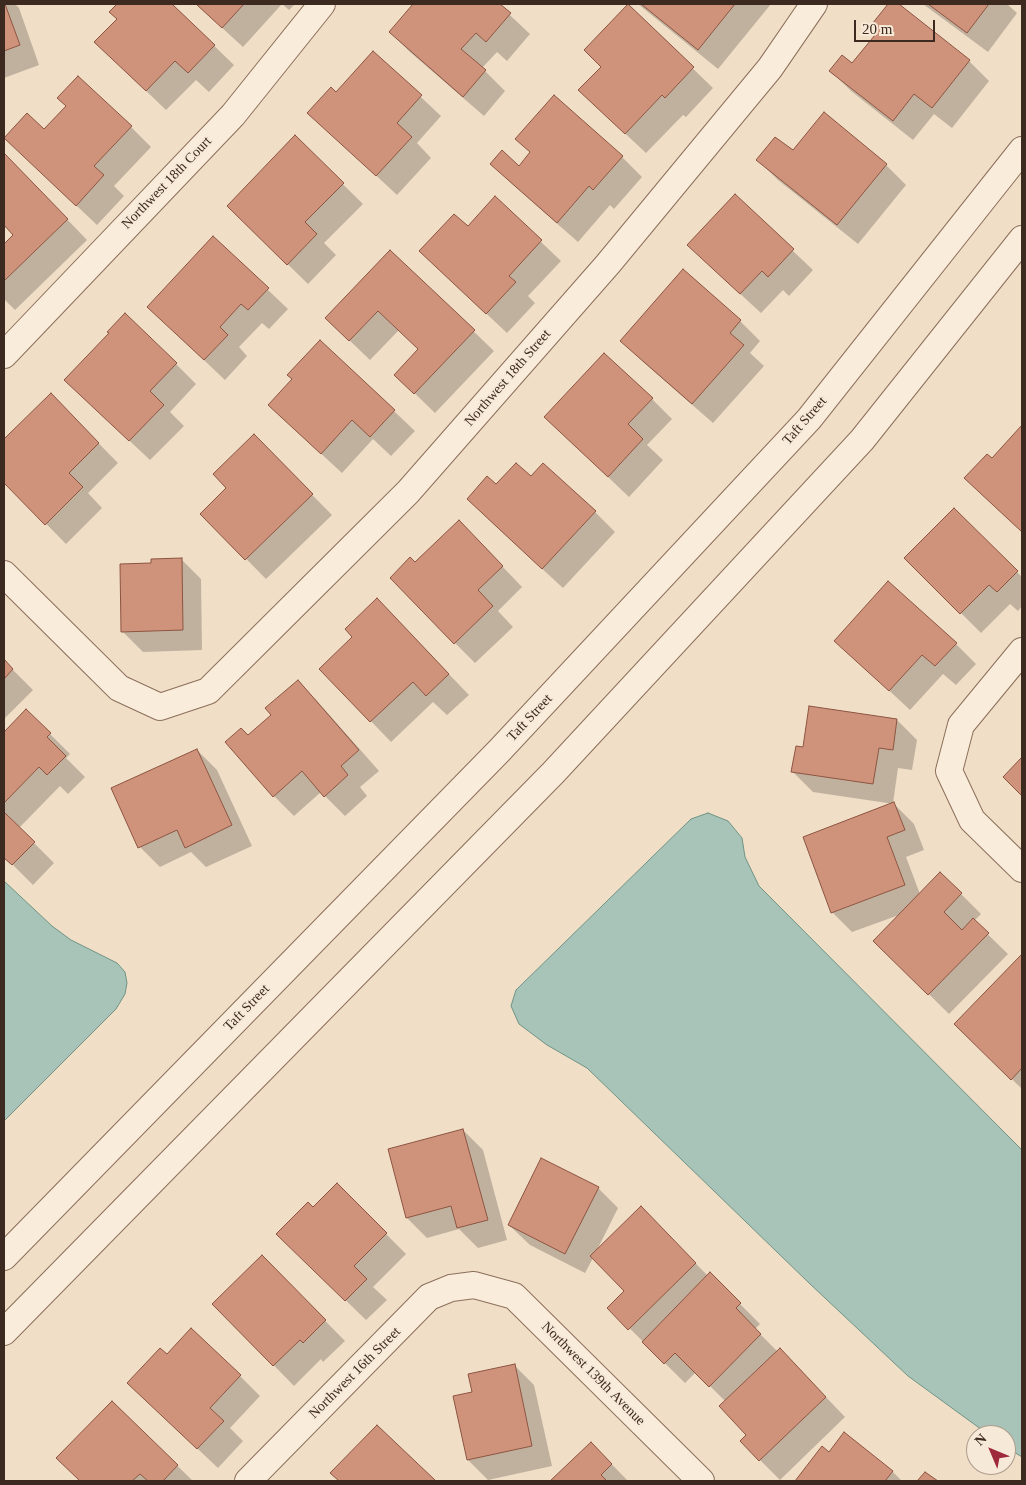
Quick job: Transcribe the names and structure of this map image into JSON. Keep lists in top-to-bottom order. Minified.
{"streets":{"street":["Northwest 18th Court","Northwest 18th Street","Taft Street","Northwest 16th Street","Northwest 139th Avenue"]},"crossings":[["Northwest 16th Street","Northwest 139th Avenue"]],"scale_bar":"20 m","north":"top left"}
